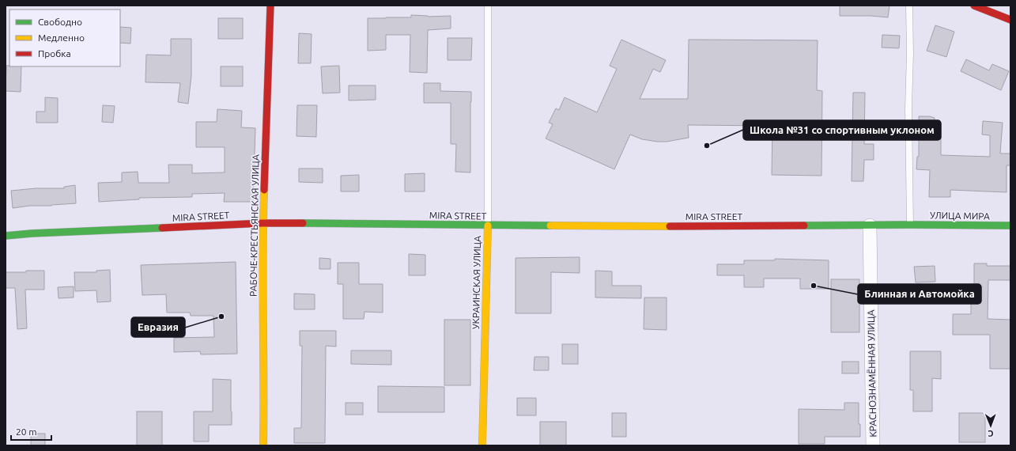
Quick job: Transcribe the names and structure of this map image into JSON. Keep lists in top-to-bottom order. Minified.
{"streets":{"main road":["MIRA STREET","УЛИЦА МИРА","РАБОЧЕ-КРЕСТЬЯНСКАЯ УЛИЦА","УКРАИНСКАЯ УЛИЦА"],"street":["КРАСНОЗНАМЁННАЯ УЛИЦА"]},"crossings":[["MIRA STREET","УЛИЦА МИРА"],["MIRA STREET","РАБОЧЕ-КРЕСТЬЯНСКАЯ УЛИЦА"],["MIRA STREET","УКРАИНСКАЯ УЛИЦА"],["MIRA STREET","КРАСНОЗНАМЁННАЯ УЛИЦА"]],"places":["Школа №31 со спортивным уклоном","Блинная и Автомойка","Евразия"],"legend":["Свободно","Медленно","Пробка"],"scale_bar":"20 m","north":"bottom"}
